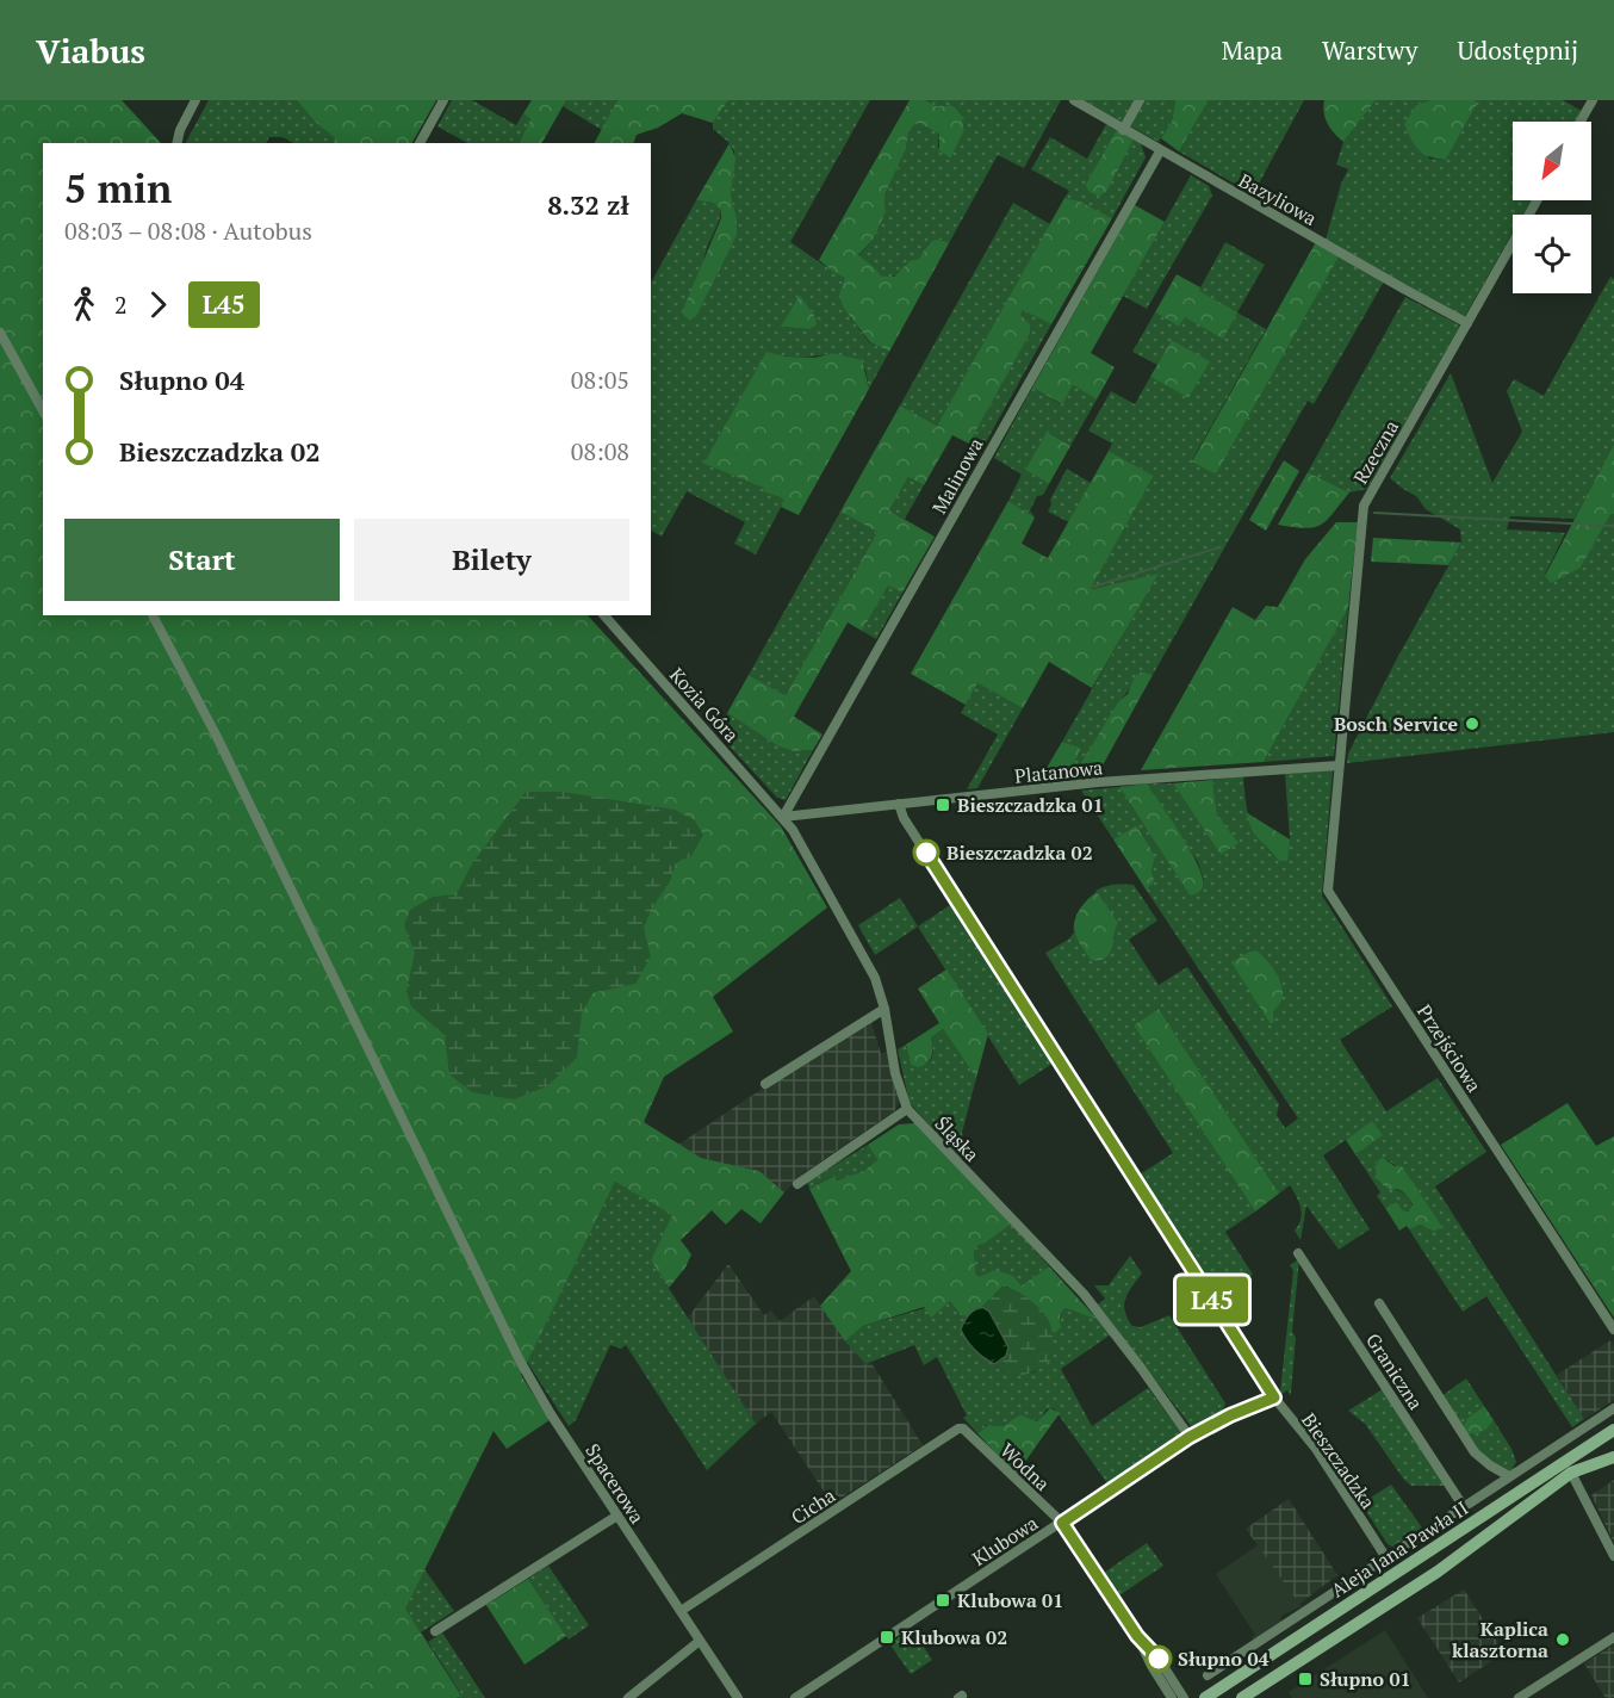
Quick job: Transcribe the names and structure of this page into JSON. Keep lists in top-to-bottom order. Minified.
{"streets":{"main road":["Aleja Jana Pawła II"],"street":["Bazyliowa","Rzeczna","Malinowa","Kozia Góra","Platanowa","Przejściowa","Śląska","Graniczna","Bieszczadzka","Wodna","Spacerowa","Cicha","Klubowa"]},"crossings":[["Bazyliowa","Rzeczna"],["Bazyliowa","Malinowa"],["Rzeczna","Platanowa"],["Rzeczna","Przejściowa"],["Malinowa","Kozia Góra"],["Malinowa","Platanowa"],["Malinowa","Śląska"],["Kozia Góra","Platanowa"],["Kozia Góra","Śląska"],["Platanowa","Przejściowa"],["Platanowa","Śląska"],["Platanowa","Bieszczadzka"],["Śląska","Klubowa"],["Bieszczadzka","Klubowa"],["Wodna","Cicha"],["Wodna","Klubowa"],["Spacerowa","Cicha"]],"places":{"other":["Bosch Service","Bieszczadzka 02","Kaplica klasztorna","Słupno 04"],"transit":["Bieszczadzka 01","Klubowa 01","Klubowa 02","Słupno 01"]},"lines":["bus line L45"],"north":"bottom left","page":{"header":"Viabus","nav":["Mapa","Warstwy","Udostępnij"],"on_map":"L45","heading":["5 min","08:03 – 08:08 · Autobus","8.32 zł"],"legs":["2","L45"],"list":[{"name":"Słupno 04","value":"08:05"},{"name":"Bieszczadzka 02","value":"08:08"}],"buttons":["Start","Bilety"]}}
